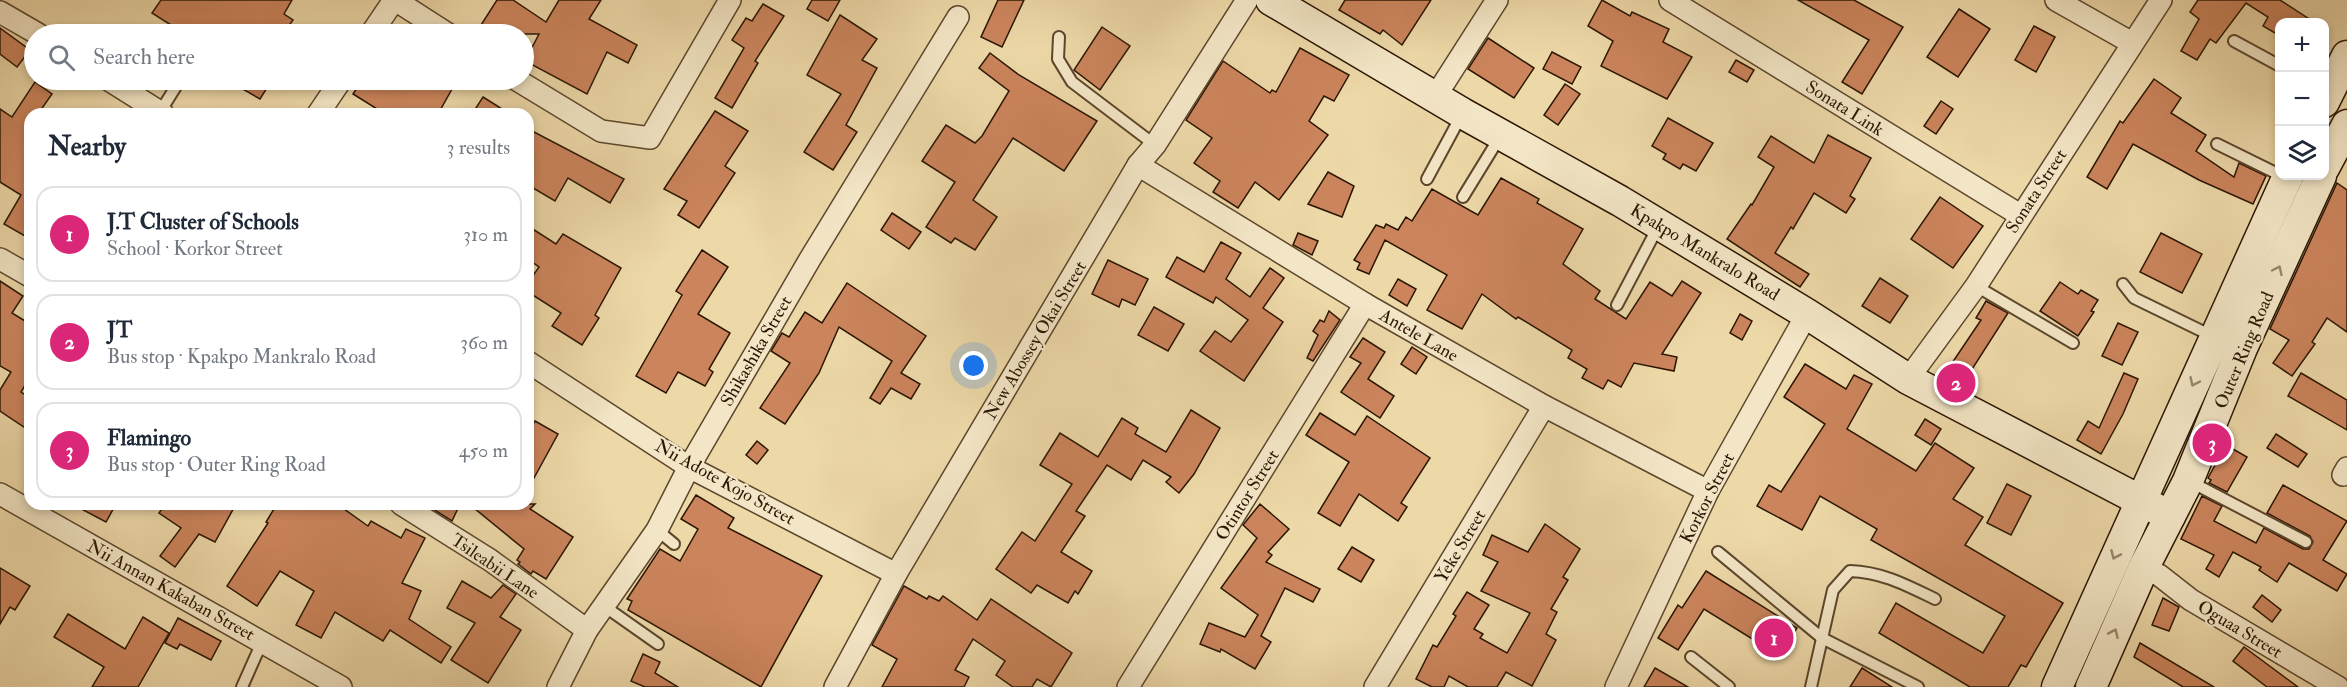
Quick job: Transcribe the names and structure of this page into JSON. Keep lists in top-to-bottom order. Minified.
{"streets":{"main road":["Kpakpo Mankralo Road","Outer Ring Road"],"street":["Sonata Link","Sonata Street","Antele Lane","New Abossey Okai Street","Shikashika Street","Nii Adote Kojo Street","Otintor Street","Korkor Street","Yeke Street","Tsileabii Lane","Nii Annan Kakaban Street","Oguaa Street"]},"crossings":[["Sonata Link","Sonata Street"],["Sonata Street","Kpakpo Mankralo Road"],["Kpakpo Mankralo Road","Outer Ring Road"],["Kpakpo Mankralo Road","Korkor Street"],["Antele Lane","New Abossey Okai Street"],["Antele Lane","Otintor Street"],["Antele Lane","Korkor Street"],["Antele Lane","Yeke Street"],["New Abossey Okai Street","Nii Adote Kojo Street"],["Outer Ring Road","Oguaa Street"],["Shikashika Street","Nii Adote Kojo Street"],["Shikashika Street","Tsileabii Lane"]],"page":{"map_buttons":["+","−"],"search":"Search here","heading":["Nearby","3 results"],"list":[{"mark":"1","name":"J.T Cluster of Schools","note":"School · Korkor Street","value":"310 m"},{"mark":"2","name":"JT","note":"Bus stop · Kpakpo Mankralo Road","value":"360 m"},{"mark":"3","name":"Flamingo","note":"Bus stop · Outer Ring Road","value":"450 m"}],"pins":["2","3","1"]}}
